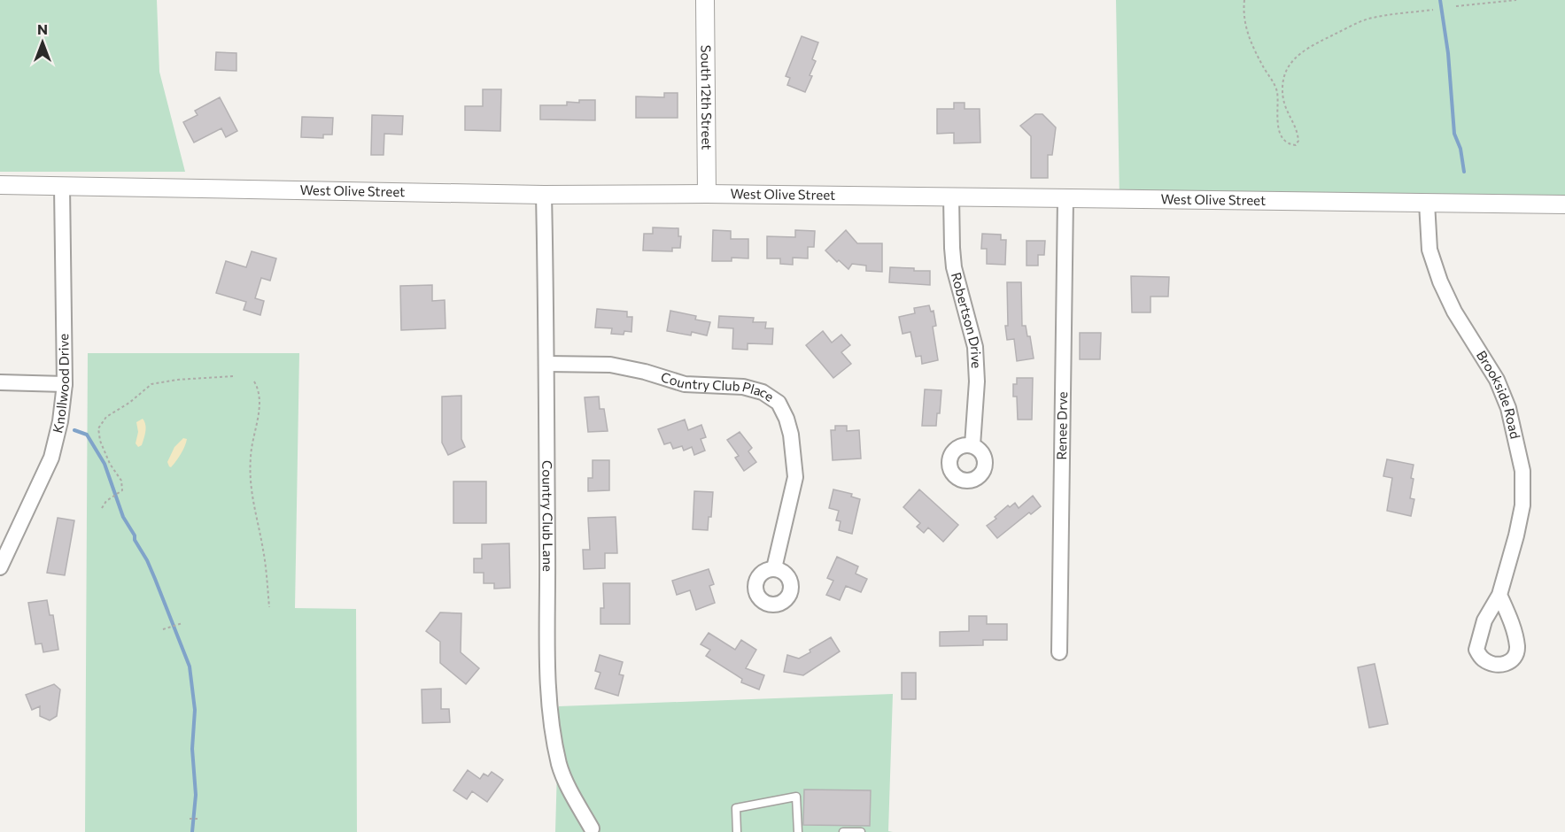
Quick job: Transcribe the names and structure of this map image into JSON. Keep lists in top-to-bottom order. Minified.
{"streets":{"street":["South 12th Street","West Olive Street","Robertson Drive","Knollwood Drive","Country Club Place","Brookside Road","Renee Drve","Country Club Lane"]},"crossings":[["South 12th Street","West Olive Street"],["West Olive Street","Robertson Drive"],["West Olive Street","Knollwood Drive"],["West Olive Street","Brookside Road"],["West Olive Street","Renee Drve"],["West Olive Street","Country Club Lane"],["Country Club Place","Country Club Lane"]],"north":"top"}
